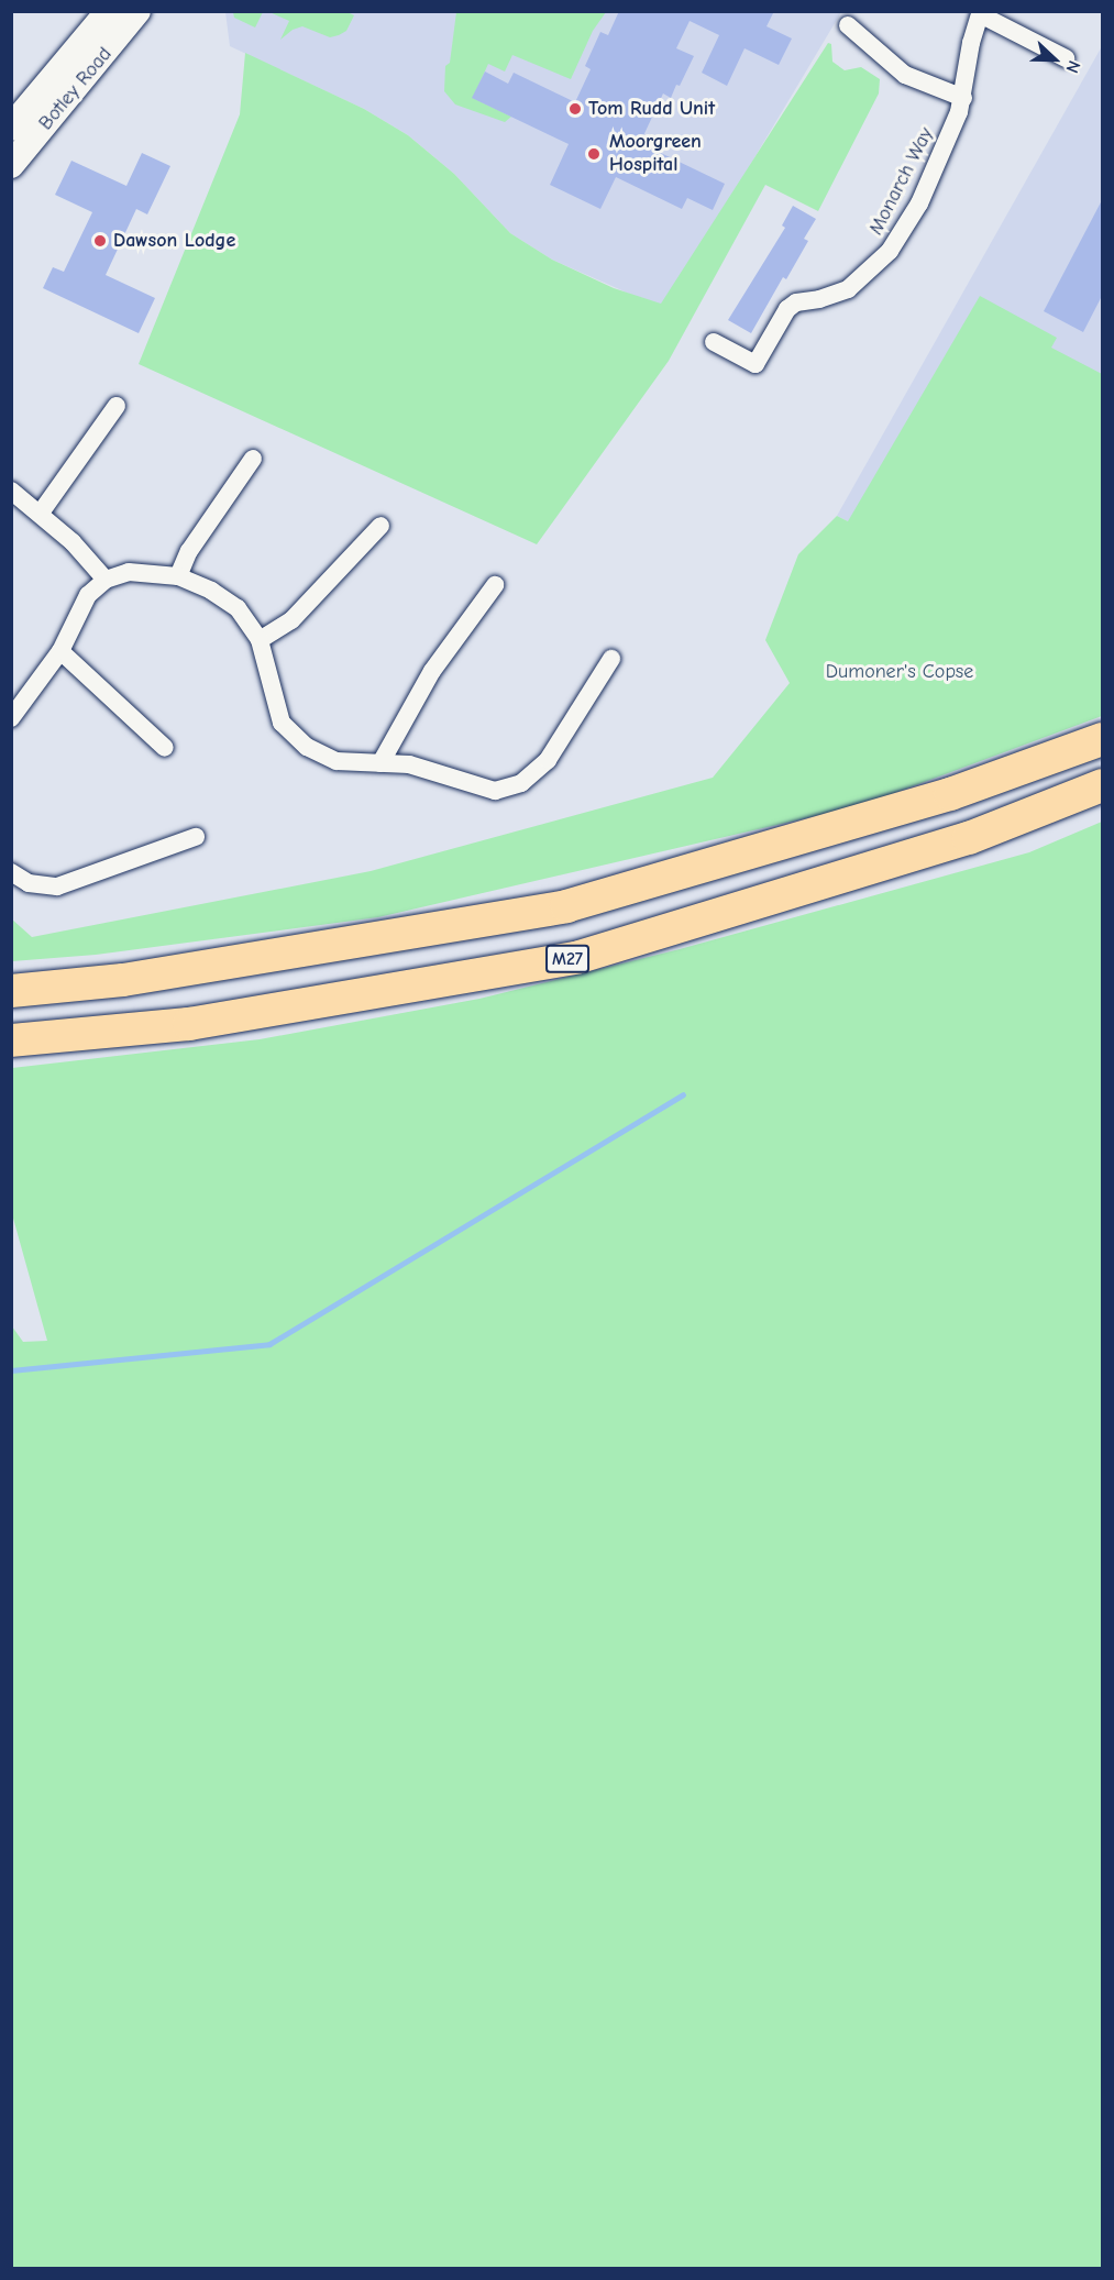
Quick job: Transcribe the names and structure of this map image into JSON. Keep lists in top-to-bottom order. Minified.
{"streets":{"highway":["M27"],"main road":["Botley Road"],"street":["Monarch Way"]},"parks":["Dumoner's Copse"],"places":["Tom Rudd Unit","Moorgreen Hospital","Dawson Lodge"],"north":"right"}
